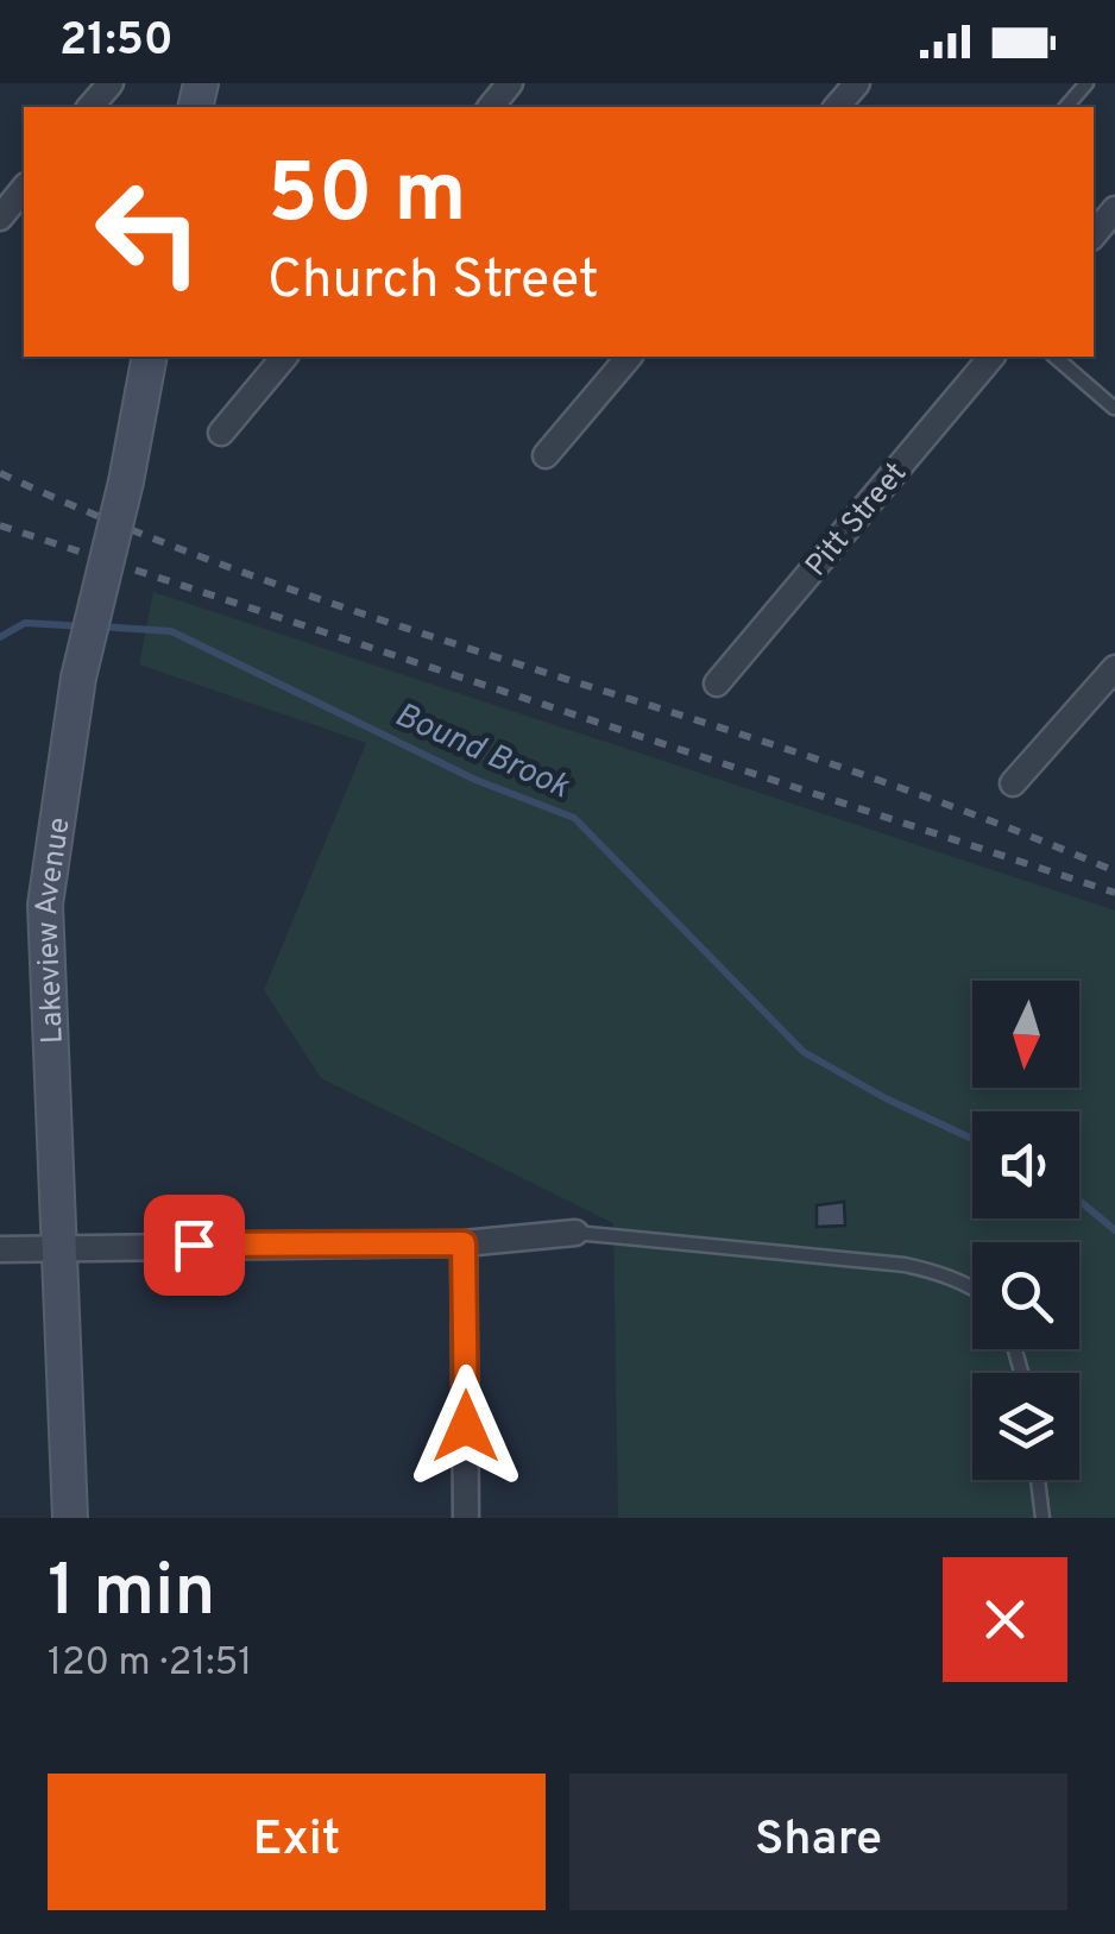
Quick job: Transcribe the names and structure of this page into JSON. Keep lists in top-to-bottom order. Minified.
{"streets":{"main road":["Lakeview Avenue"],"street":["Pitt Street"]},"water":["Bound Brook"],"north":"bottom","page":{"status":"21:50","turn":["50 m","Church Street"],"heading":["1 min","120 m · 21:51"],"buttons":["Exit","Share"]}}
